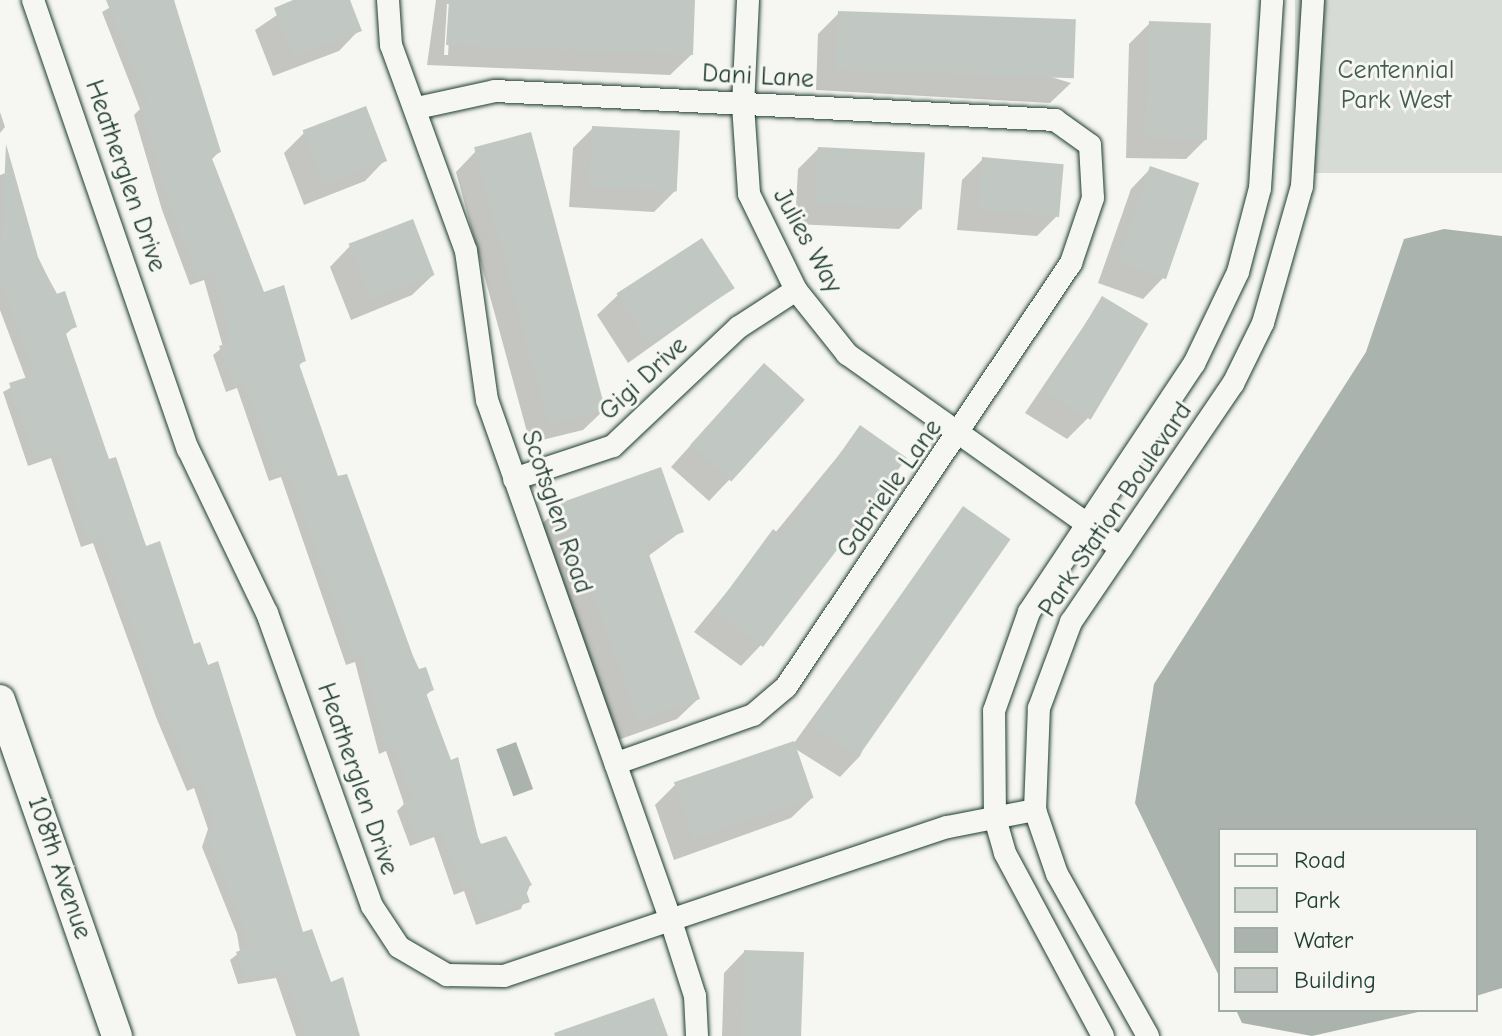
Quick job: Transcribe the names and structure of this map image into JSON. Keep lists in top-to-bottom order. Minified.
{"streets":{"street":["Dani Lane","Heatherglen Drive","Julies Way","Gigi Drive","Gabrielle Lane","Park Station Boulevard","Scotsglen Road","108th Avenue"]},"crossings":[["Dani Lane","Julies Way"],["Dani Lane","Gabrielle Lane"],["Dani Lane","Scotsglen Road"],["Heatherglen Drive","Park Station Boulevard"],["Heatherglen Drive","Scotsglen Road"],["Julies Way","Gigi Drive"],["Julies Way","Gabrielle Lane"],["Julies Way","Park Station Boulevard"],["Gigi Drive","Scotsglen Road"],["Gabrielle Lane","Scotsglen Road"]],"parks":["Centennial Park West"],"legend":["Road","Park","Water","Building"]}
